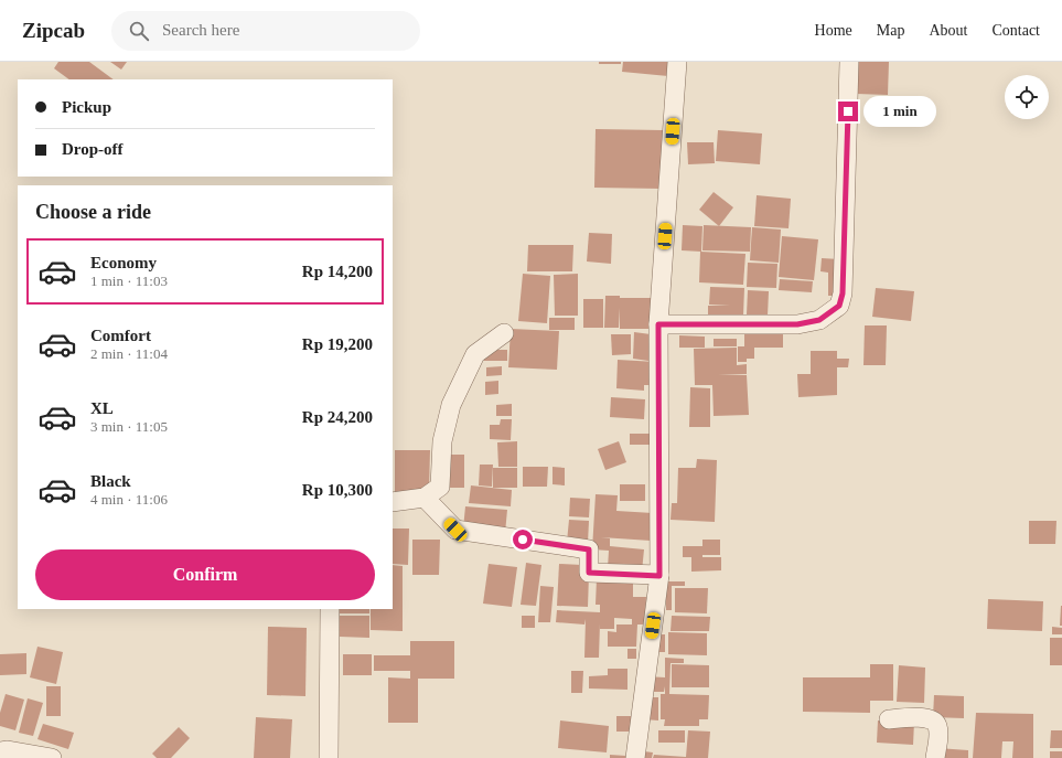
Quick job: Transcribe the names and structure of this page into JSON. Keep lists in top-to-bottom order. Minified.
{"page":{"header":"Zipcab","search":"Search here","nav":["Home","Map","About","Contact"],"banner":["Pickup","Drop-off"],"bubble":"1 min","heading":"Choose a ride","list":[{"name":"Economy","note":"1 min · 11:03","value":"Rp 14,200"},{"name":"Comfort","note":"2 min · 11:04","value":"Rp 19,200"},{"name":"XL","note":"3 min · 11:05","value":"Rp 24,200"},{"name":"Black","note":"4 min · 11:06","value":"Rp 10,300"}],"buttons":"Confirm"}}
